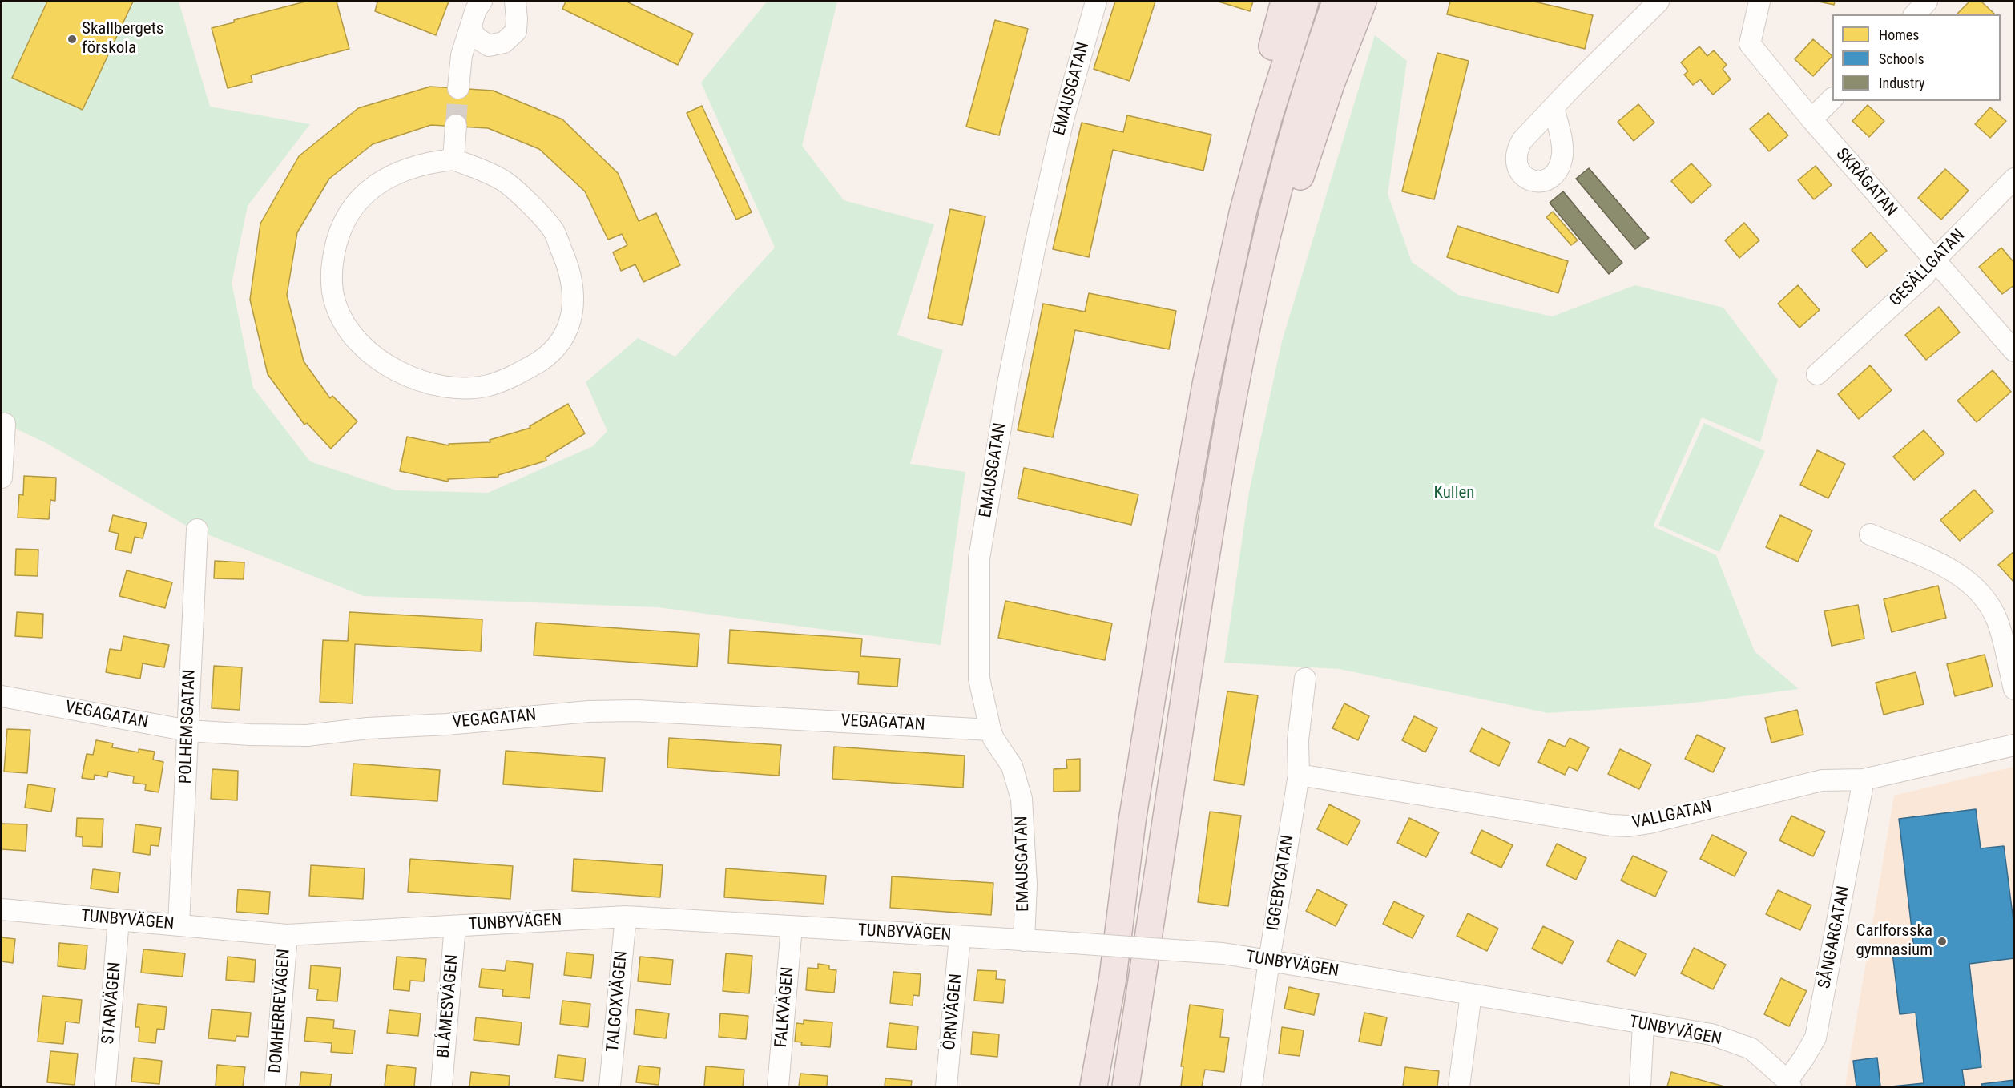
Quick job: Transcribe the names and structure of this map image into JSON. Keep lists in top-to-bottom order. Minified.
{"streets":{"street":["EMAUSGATAN","SKRÅGATAN","GESÄLLGATAN","VEGAGATAN","POLHEMSGATAN","VALLGATAN","IGGEBYGATAN","TUNBYVÄGEN","SÅNGARGATAN","TALGOXVÄGEN","STARVÄGEN","BLÅMESVÄGEN","FALKVÄGEN","DOMHERREVÄGEN","ÖRNVÄGEN"]},"crossings":[["EMAUSGATAN","VEGAGATAN"],["EMAUSGATAN","TUNBYVÄGEN"],["SKRÅGATAN","GESÄLLGATAN"],["VEGAGATAN","POLHEMSGATAN"],["POLHEMSGATAN","TUNBYVÄGEN"],["VALLGATAN","IGGEBYGATAN"],["VALLGATAN","SÅNGARGATAN"],["IGGEBYGATAN","TUNBYVÄGEN"],["TUNBYVÄGEN","SÅNGARGATAN"],["TUNBYVÄGEN","TALGOXVÄGEN"],["TUNBYVÄGEN","STARVÄGEN"],["TUNBYVÄGEN","BLÅMESVÄGEN"],["TUNBYVÄGEN","FALKVÄGEN"],["TUNBYVÄGEN","DOMHERREVÄGEN"],["TUNBYVÄGEN","ÖRNVÄGEN"]],"parks":["Kullen"],"places":["Skallbergets förskola","Carlforsska gymnasium"],"legend":["Homes","Schools","Industry"]}
